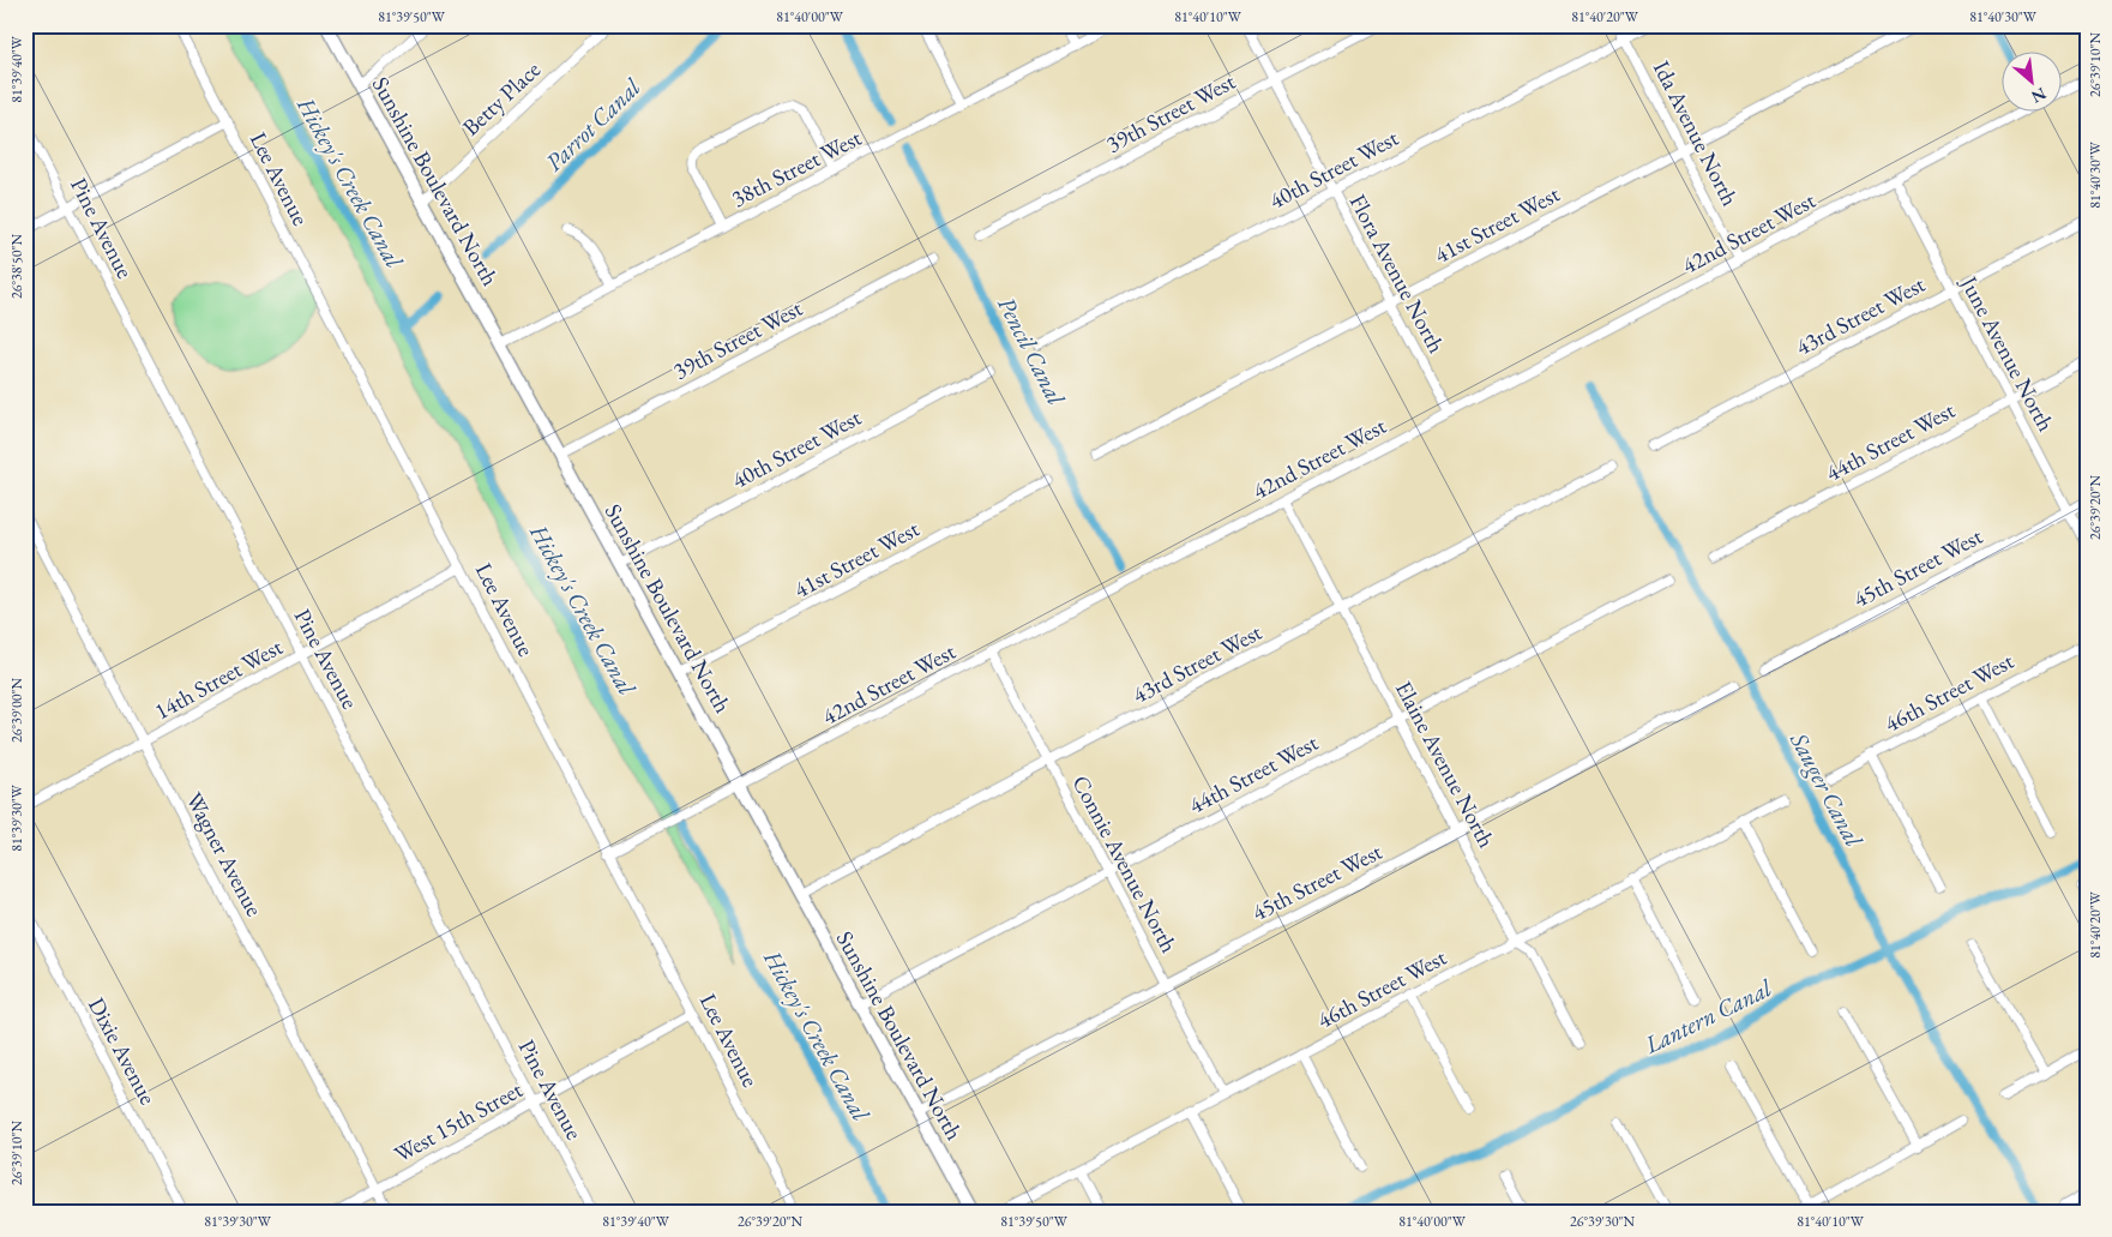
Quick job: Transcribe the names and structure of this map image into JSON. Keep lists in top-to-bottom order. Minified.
{"streets":{"street":["Betty Place","39th Street West","Ida Avenue North","38th Street West","40th Street West","Lee Avenue","Sunshine Boulevard North","41st Street West","Pine Avenue","42nd Street West","Flora Avenue North","43rd Street West","June Avenue North","44th Street West","45th Street West","14th Street West","46th Street West","Elaine Avenue North","Wagner Avenue","Connie Avenue North","Dixie Avenue","West 15th Street"]},"crossings":[["Betty Place","Sunshine Boulevard North"],["39th Street West","Sunshine Boulevard North"],["39th Street West","Flora Avenue North"],["Ida Avenue North","40th Street West"],["Ida Avenue North","41st Street West"],["Ida Avenue North","42nd Street West"],["38th Street West","Sunshine Boulevard North"],["40th Street West","Sunshine Boulevard North"],["40th Street West","Flora Avenue North"],["Lee Avenue","42nd Street West"],["Lee Avenue","14th Street West"],["Lee Avenue","West 15th Street"],["Sunshine Boulevard North","41st Street West"],["Sunshine Boulevard North","42nd Street West"],["Sunshine Boulevard North","43rd Street West"],["Sunshine Boulevard North","44th Street West"],["Sunshine Boulevard North","45th Street West"],["41st Street West","Flora Avenue North"],["Pine Avenue","14th Street West"],["Pine Avenue","West 15th Street"],["42nd Street West","Flora Avenue North"],["42nd Street West","June Avenue North"],["42nd Street West","Elaine Avenue North"],["42nd Street West","Connie Avenue North"],["43rd Street West","June Avenue North"],["43rd Street West","Elaine Avenue North"],["43rd Street West","Connie Avenue North"],["June Avenue North","44th Street West"],["June Avenue North","45th Street West"],["44th Street West","Elaine Avenue North"],["44th Street West","Connie Avenue North"],["45th Street West","Elaine Avenue North"],["45th Street West","Connie Avenue North"],["14th Street West","Wagner Avenue"],["46th Street West","Elaine Avenue North"],["46th Street West","Connie Avenue North"],["Wagner Avenue","West 15th Street"]],"water":["Parrot Canal","Hickey's Creek Canal","Pencil Canal","Sauger Canal","Lantern Canal"],"north":"bottom right","coordinates":["81°39'50\"W","81°40'00\"W","81°40'10\"W","81°40'20\"W","81°40'30\"W","26°39'10\"N","81°39'40\"W","26°38'50\"N","26°39'20\"N","26°39'00\"N","81°39'30\"W","26°39'30\"N"]}
